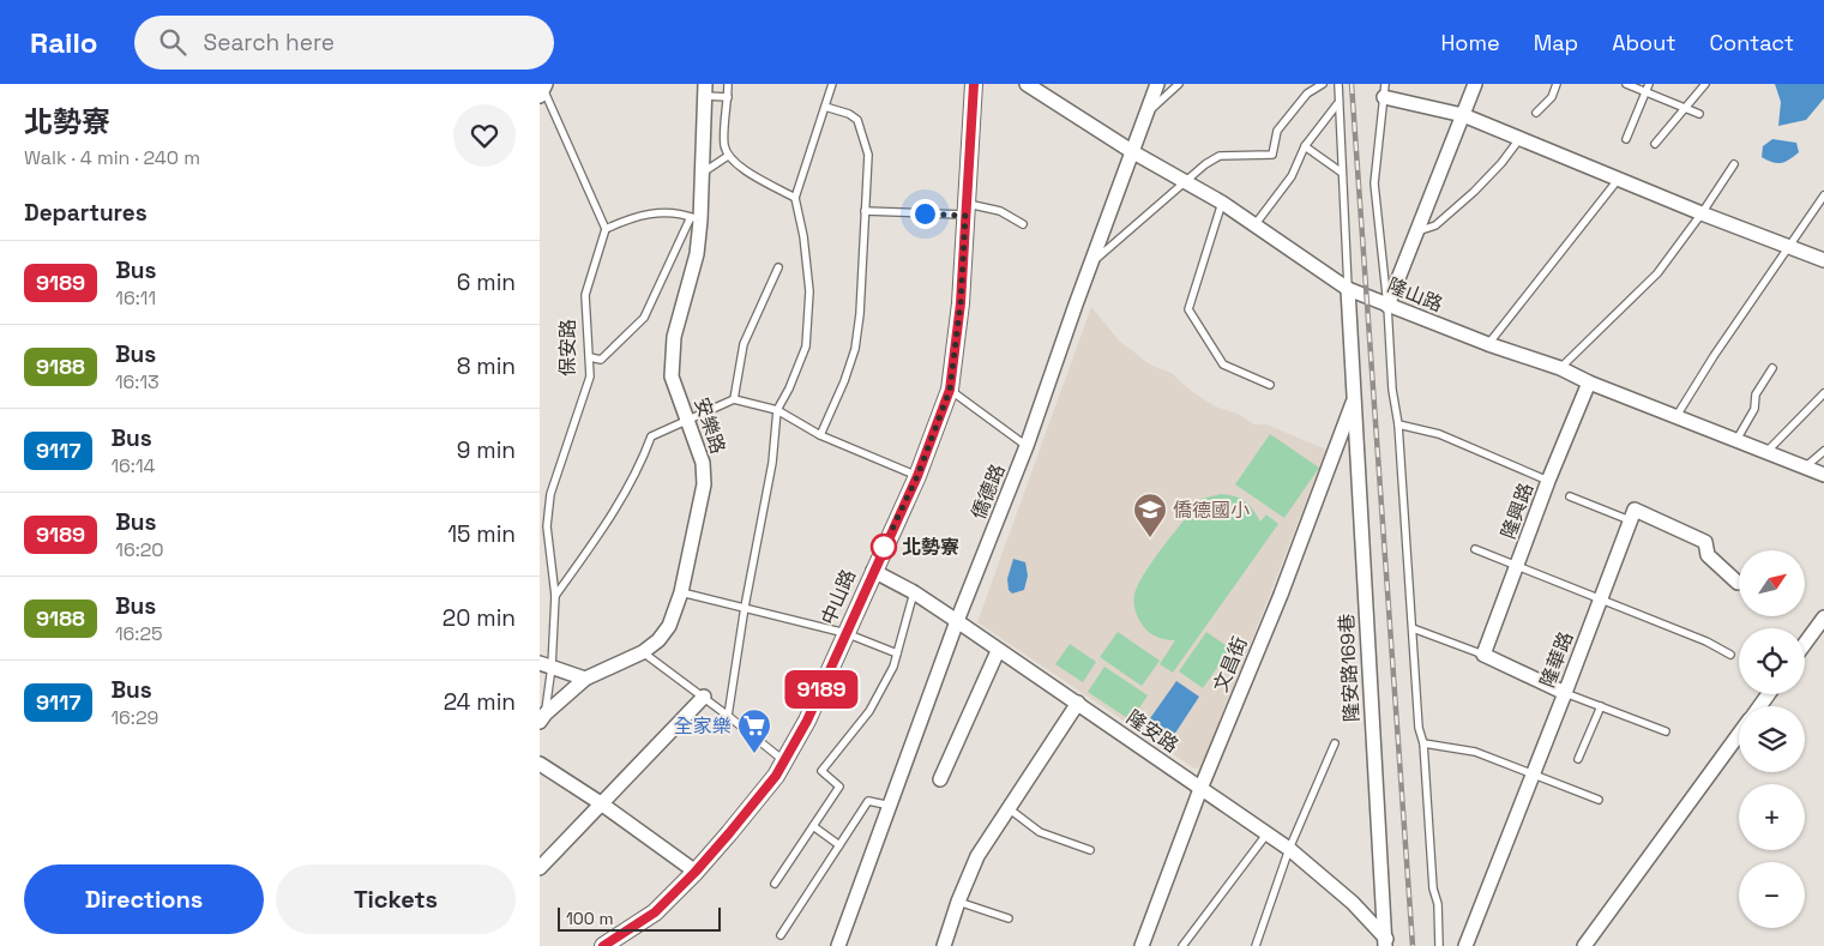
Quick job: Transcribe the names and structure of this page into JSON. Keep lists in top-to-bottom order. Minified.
{"streets":{"street":["隆山路","安樂路","僑德路","隆興路","中山路","隆華路","文昌街","隆安路169巷","隆安路"],"lane":["保安路"]},"crossings":[["隆山路","僑德路"],["隆山路","隆興路"],["隆山路","隆安路169巷"],["保安路","安樂路"],["僑德路","隆安路"],["中山路","隆安路"],["文昌街","隆安路169巷"],["文昌街","隆安路"],["隆安路169巷","隆安路"]],"places":{"school or university":["僑德國小"],"other":["北勢寮"],"supermarket":["全家樂"]},"lines":["bus line 9189"],"scale_bar":"100 m","north":"top right","page":{"header":"Railo","search":"Search here","nav":["Home","Map","About","Contact"],"heading":[["北勢寮","Walk · 4 min · 240 m"],"Departures"],"on_map":"9189","list":[{"mark":"9189","name":"Bus","note":"16:11","value":"6 min"},{"mark":"9188","name":"Bus","note":"16:13","value":"8 min"},{"mark":"9117","name":"Bus","note":"16:14","value":"9 min"},{"mark":"9189","name":"Bus","note":"16:20","value":"15 min"},{"mark":"9188","name":"Bus","note":"16:25","value":"20 min"},{"mark":"9117","name":"Bus","note":"16:29","value":"24 min"}],"map_buttons":["+","−"],"buttons":["Directions","Tickets"],"scale":"100 m"}}
